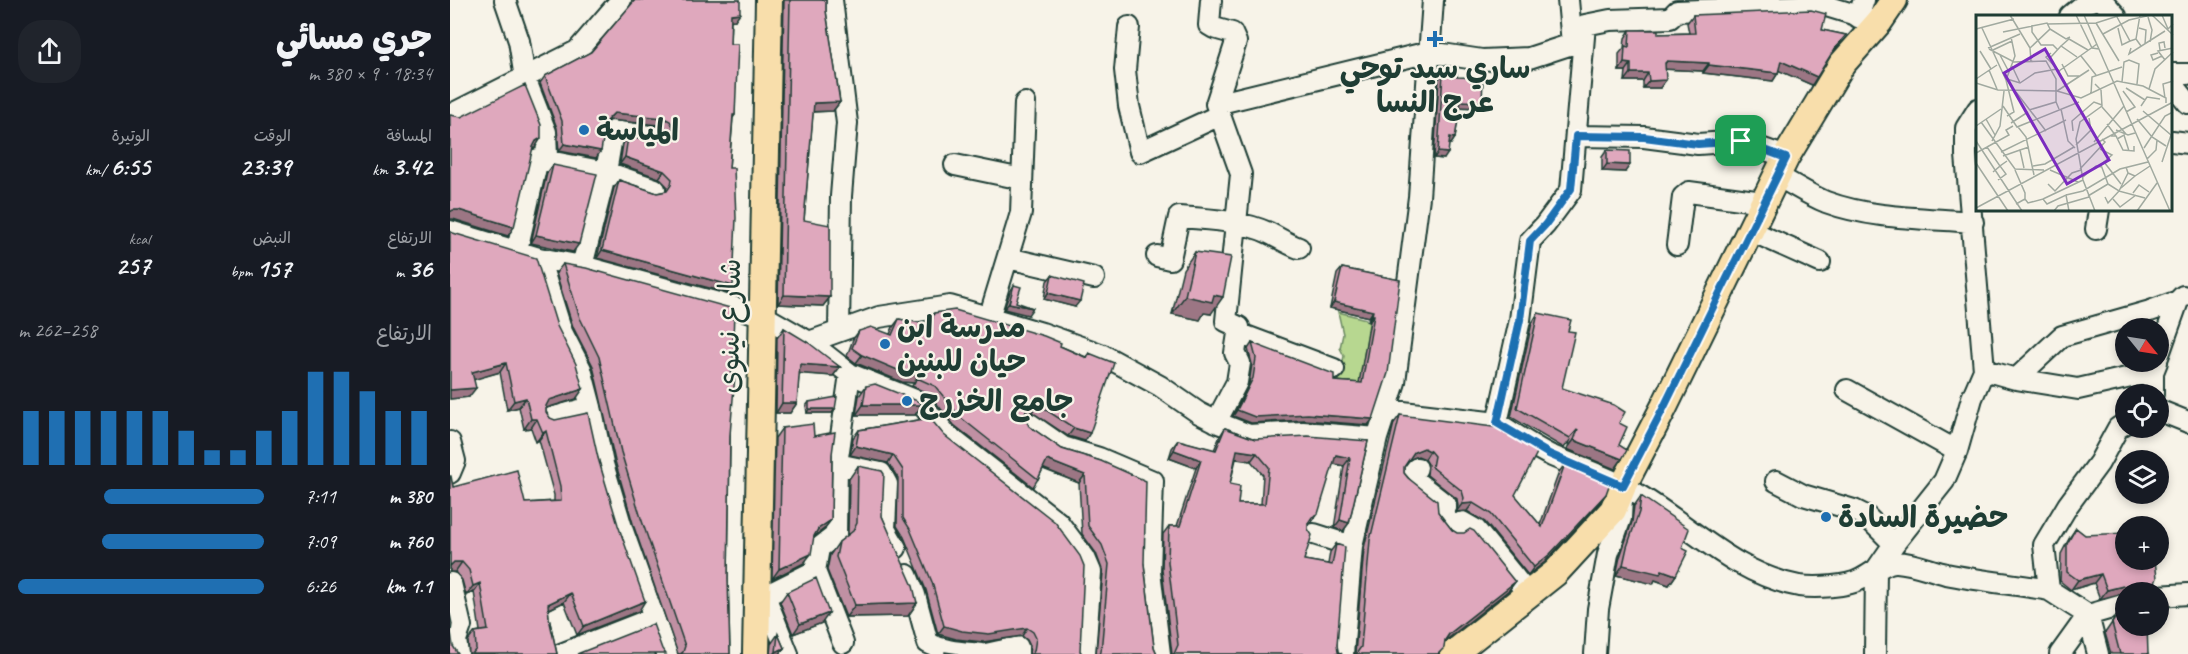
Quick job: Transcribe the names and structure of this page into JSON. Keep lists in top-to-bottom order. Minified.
{"streets":{"main road":["شارع نينوى"]},"places":{"health":["ساري سيد توحي عرج النسا"],"other":["المياسة","مدرسة ابن حيان للبنين","جامع الخزرج","حضيرة السادة"]},"north":"bottom right","page":{"heading":["جري مسائي","18:34 · 9 × 380 m"],"stats":[["المسافة","3.42 km"],["الوقت","23:39"],["الوتيرة","6:55 /km"],["الارتفاع","36 m"],["النبض","157 bpm"],["kcal","257"]],"chart":["الارتفاع","258–262 m"],"map_buttons":["+","−"],"list":[{"name":"380 m","note":"7:11"},{"name":"760 m","note":"7:09"},{"name":"1.1 km","note":"6:26"}]}}
